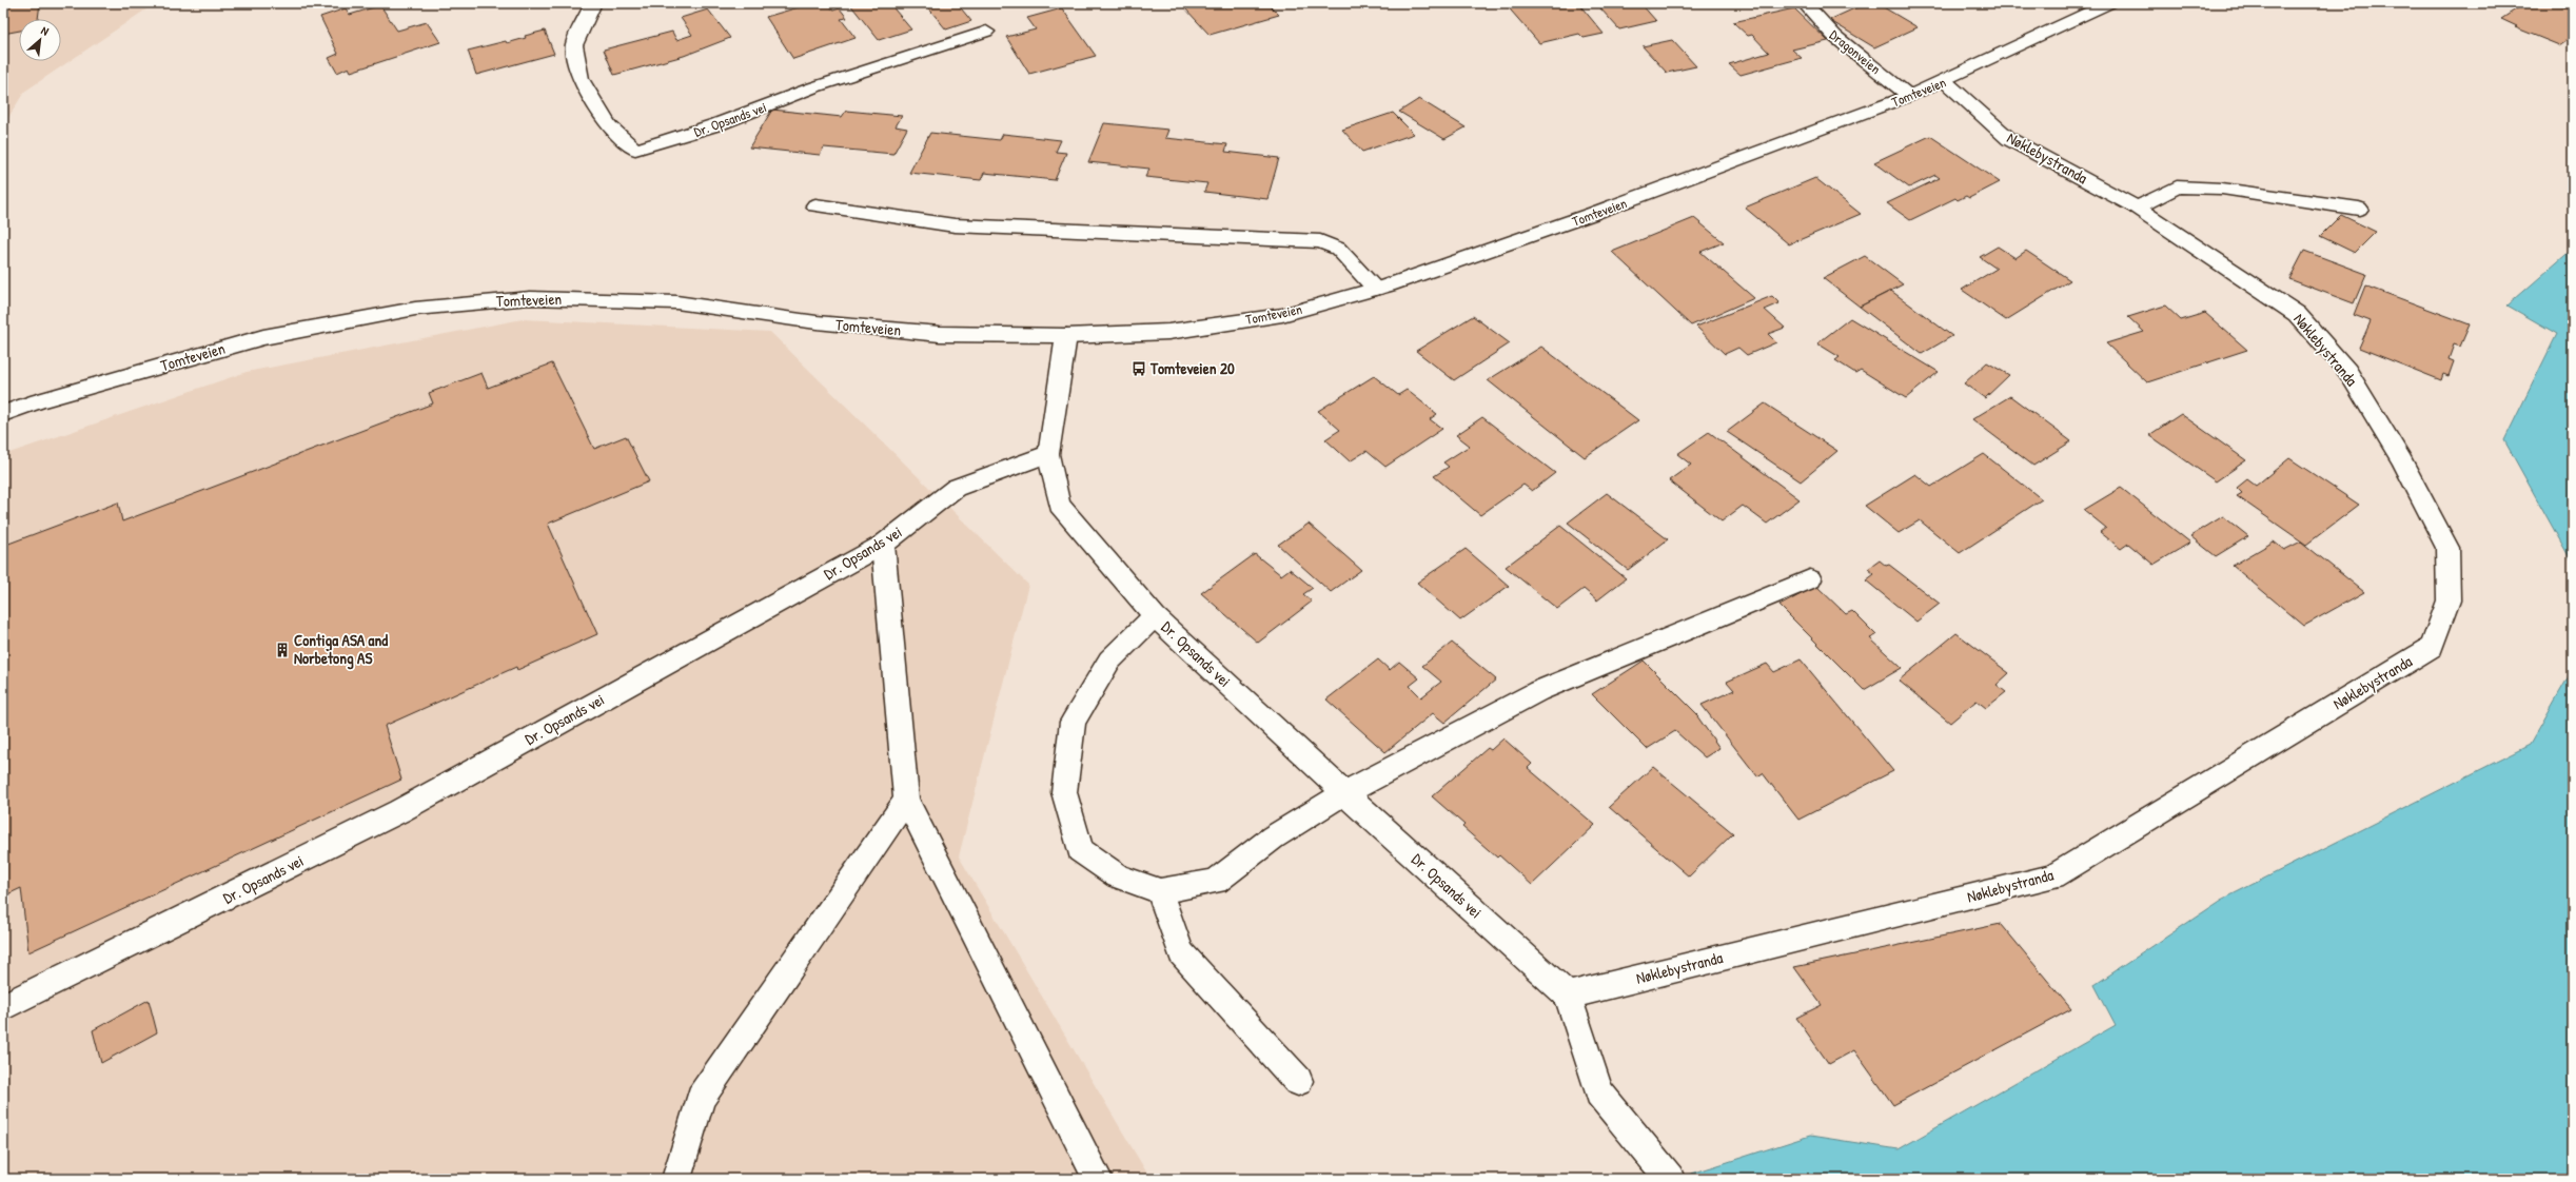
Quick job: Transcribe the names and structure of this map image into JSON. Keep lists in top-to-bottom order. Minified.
{"streets":{"street":["Dragonveien","Tomteveien","Dr. Opsands vei","Nøklebystranda"]},"crossings":[["Dragonveien","Tomteveien"],["Tomteveien","Nøklebystranda"],["Dr. Opsands vei","Nøklebystranda"]],"places":{"bus stop":["Tomteveien 20"],"building":["Contiga ASA and Norbetong AS"]},"north":"top right"}
